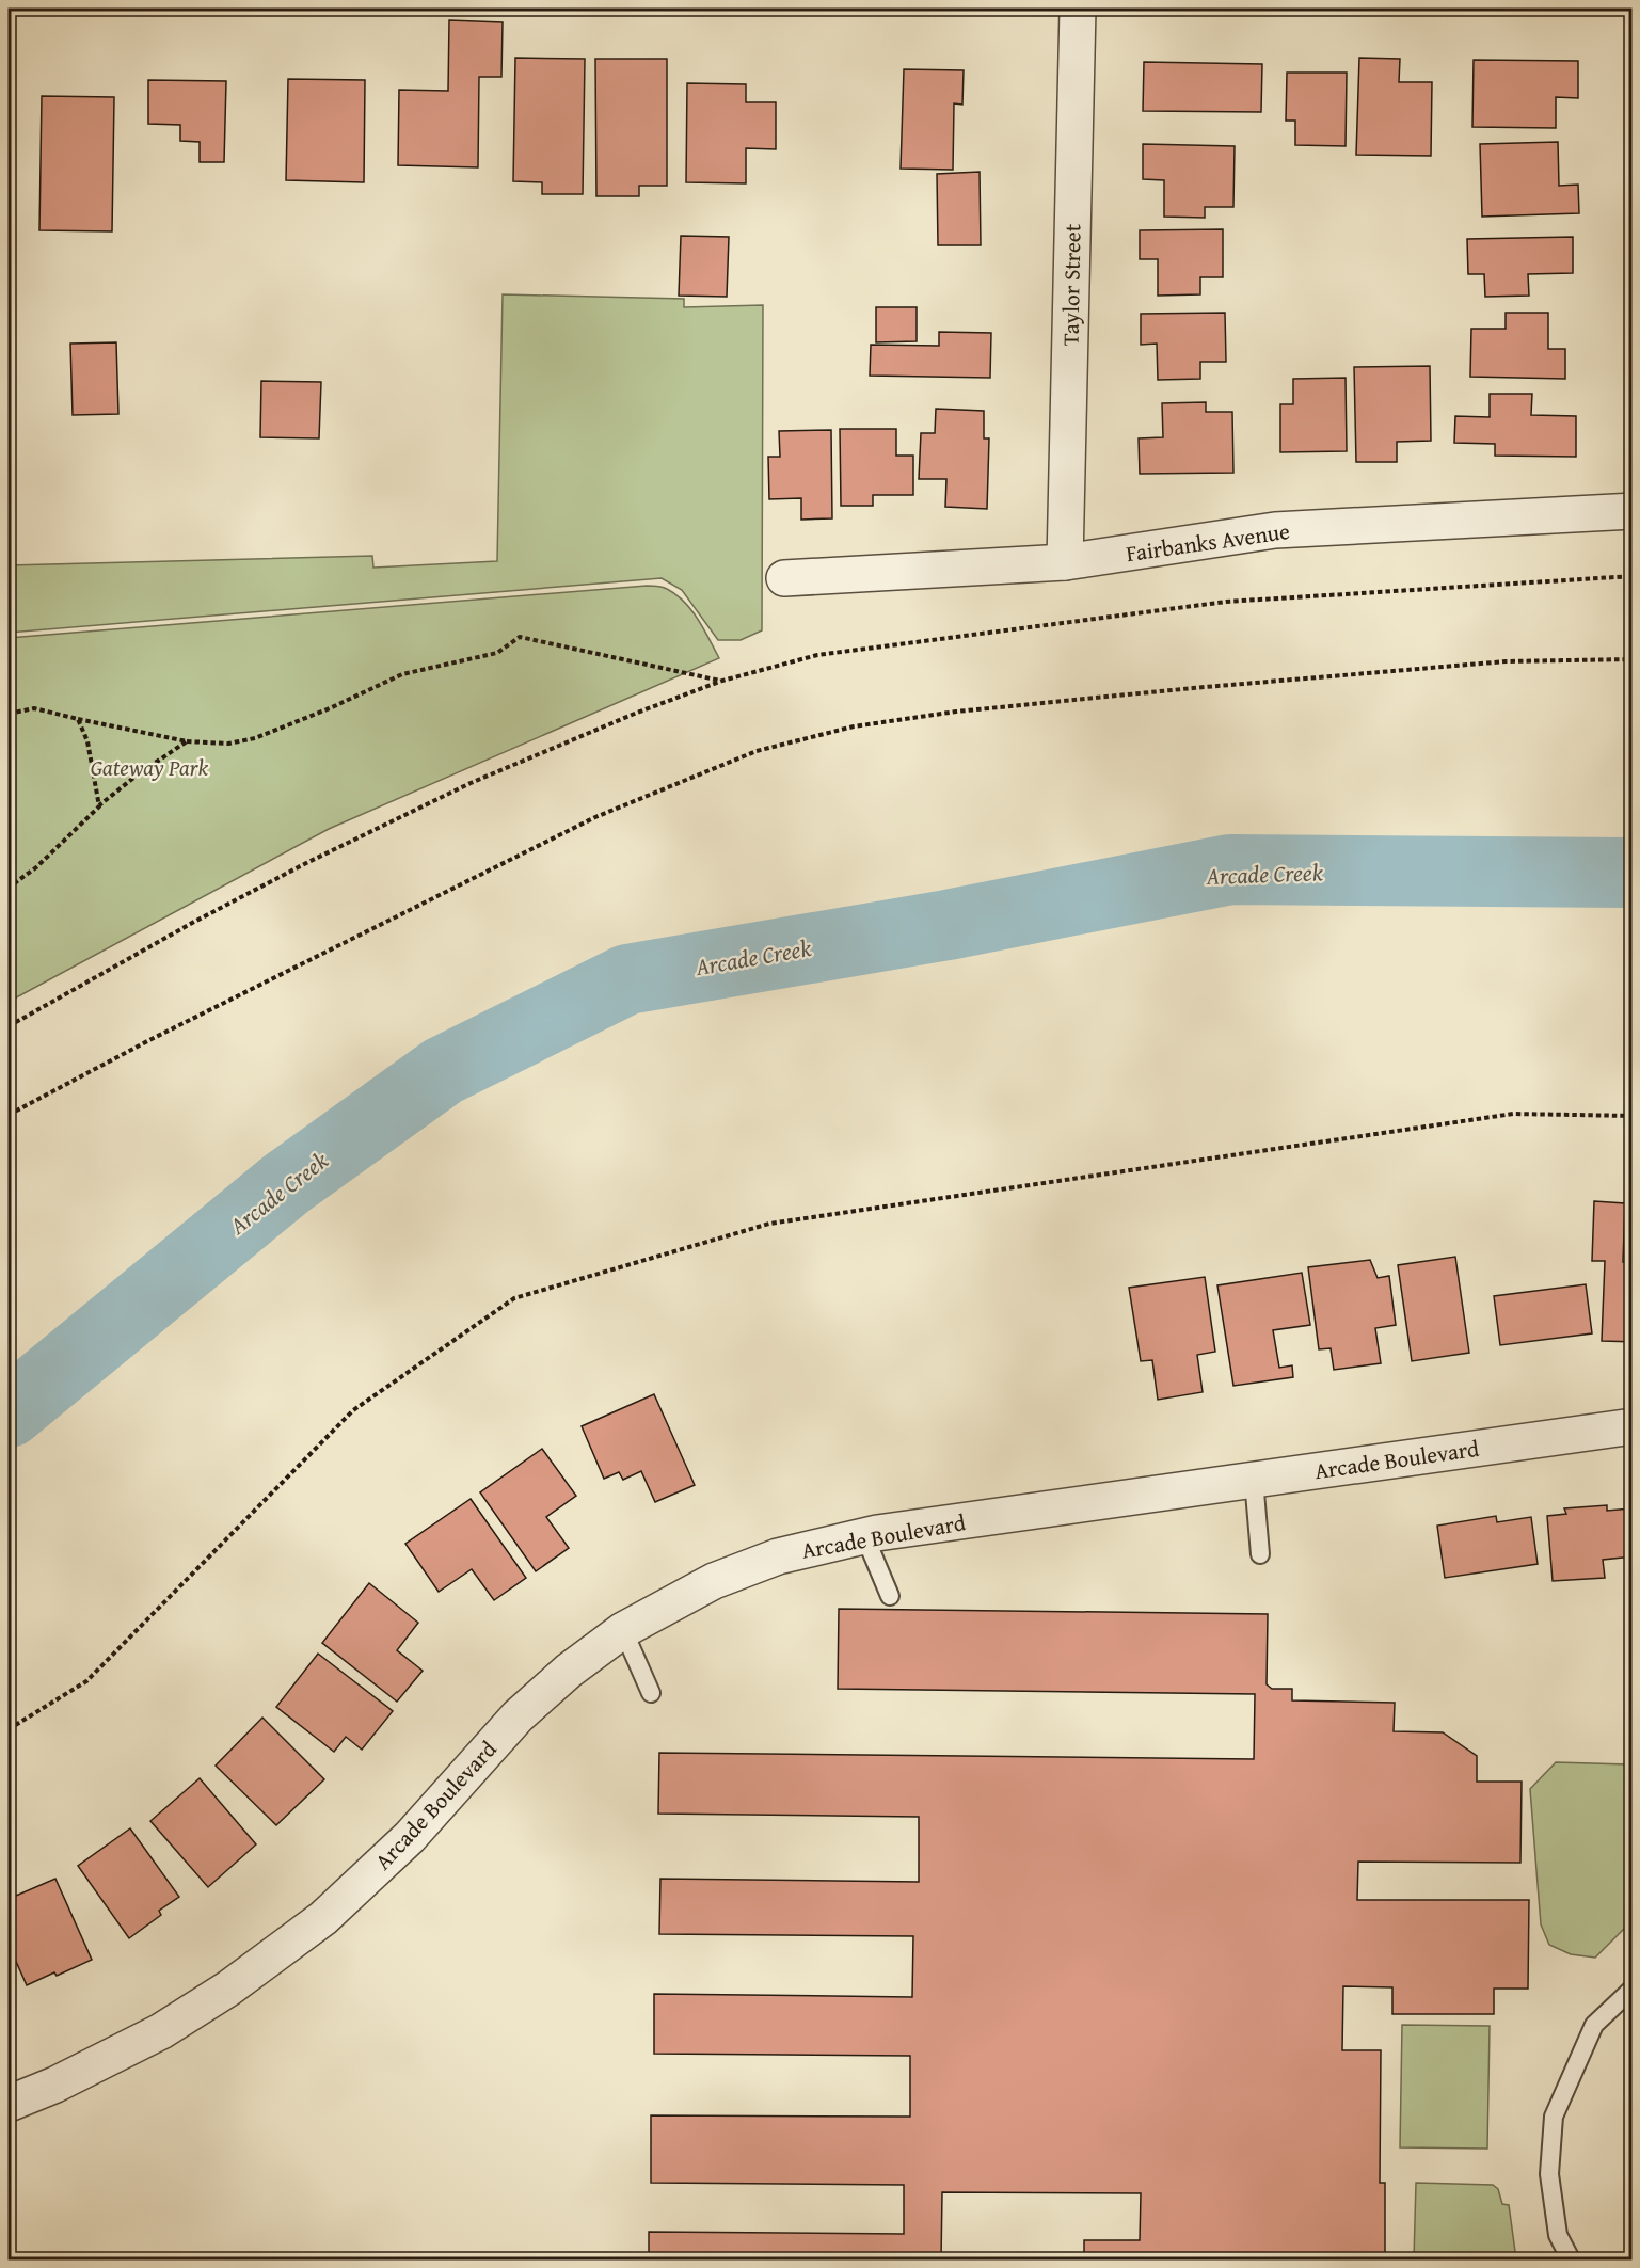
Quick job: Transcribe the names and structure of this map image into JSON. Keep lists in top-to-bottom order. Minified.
{"streets":{"street":["Taylor Street","Fairbanks Avenue","Arcade Boulevard"]},"crossings":[["Taylor Street","Fairbanks Avenue"]],"water":["Arcade Creek"],"parks":["Gateway Park"]}
